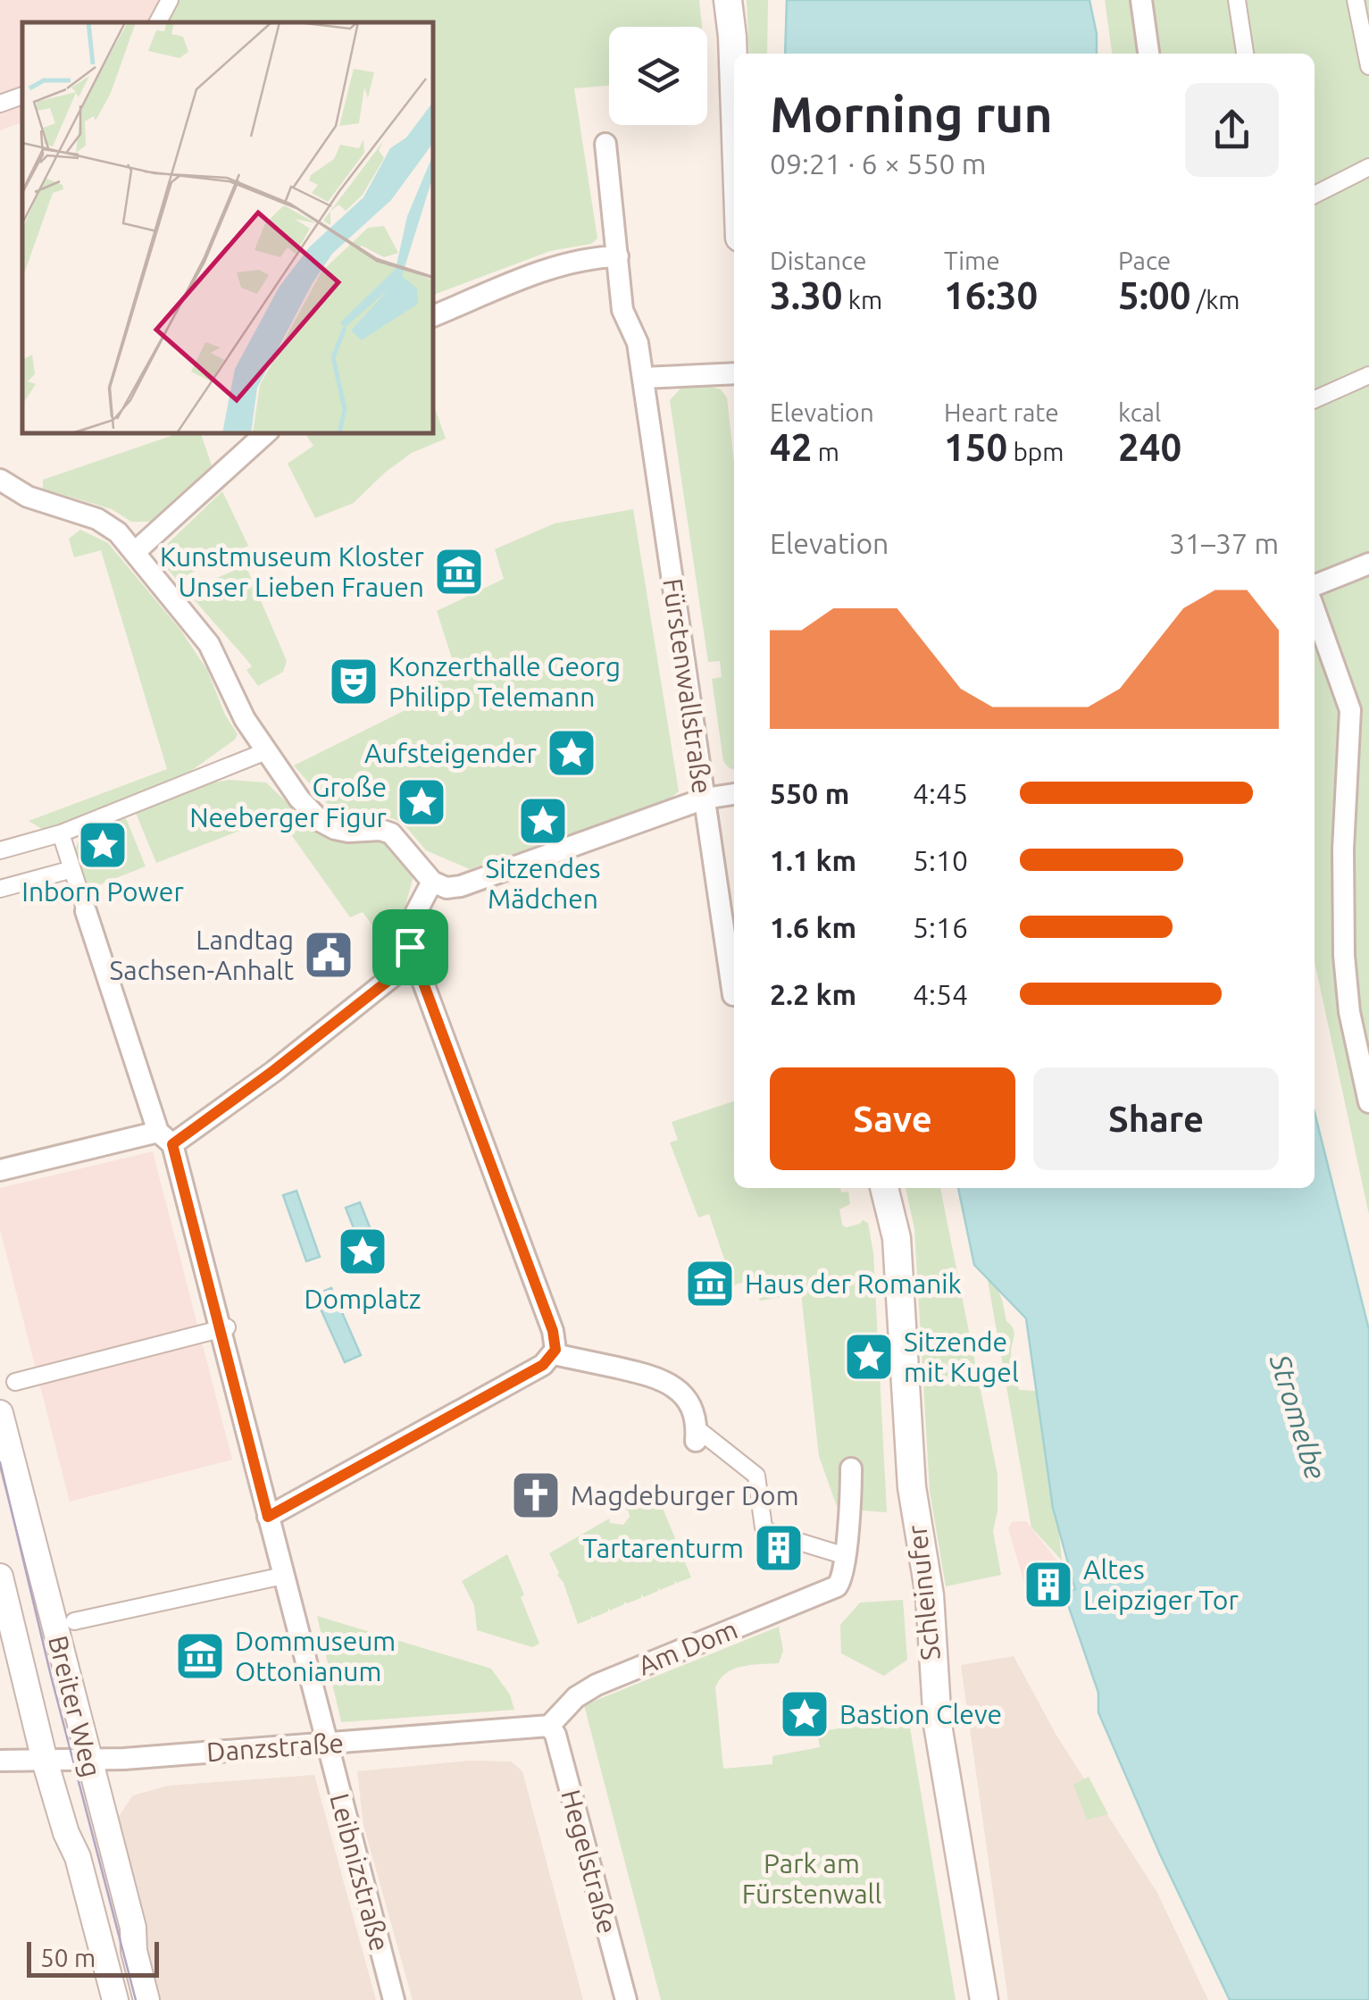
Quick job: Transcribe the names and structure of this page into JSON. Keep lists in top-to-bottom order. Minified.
{"streets":{"main road":["Schleinufer"],"street":["Fürstenwallstraße","Am Dom","Breiter Weg","Danzstraße","Hegelstraße","Leibnizstraße"]},"crossings":[["Am Dom","Danzstraße"],["Am Dom","Hegelstraße"],["Breiter Weg","Danzstraße"],["Danzstraße","Hegelstraße"],["Danzstraße","Leibnizstraße"]],"water":["Stromelbe"],"parks":["Park am Fürstenwall"],"places":{"museum":["Kunstmuseum Kloster Unser Lieben Frauen","Haus der Romanik","Dommuseum Ottonianum"],"theatre":["Konzerthalle Georg Philipp Telemann"],"place":["Aufsteigender","Große Neeberger Figur","Sitzendes Mädchen","Inborn Power","Domplatz","Sitzende mit Kugel","Bastion Cleve"],"public building":["Landtag Sachsen-Anhalt"],"church":["Magdeburger Dom"],"building":["Tartarenturm","Altes Leipziger Tor"]},"scale_bar":"50 m","page":{"heading":["Morning run","09:21 · 6 × 550 m"],"stats":[["Distance","3.30 km"],["Time","16:30"],["Pace","5:00 /km"],["Elevation","42 m"],["Heart rate","150 bpm"],["kcal","240"]],"chart":["Elevation","31–37 m"],"list":[{"name":"550 m","note":"4:45"},{"name":"1.1 km","note":"5:10"},{"name":"1.6 km","note":"5:16"},{"name":"2.2 km","note":"4:54"}],"buttons":["Save","Share"],"scale":"50 m"}}
